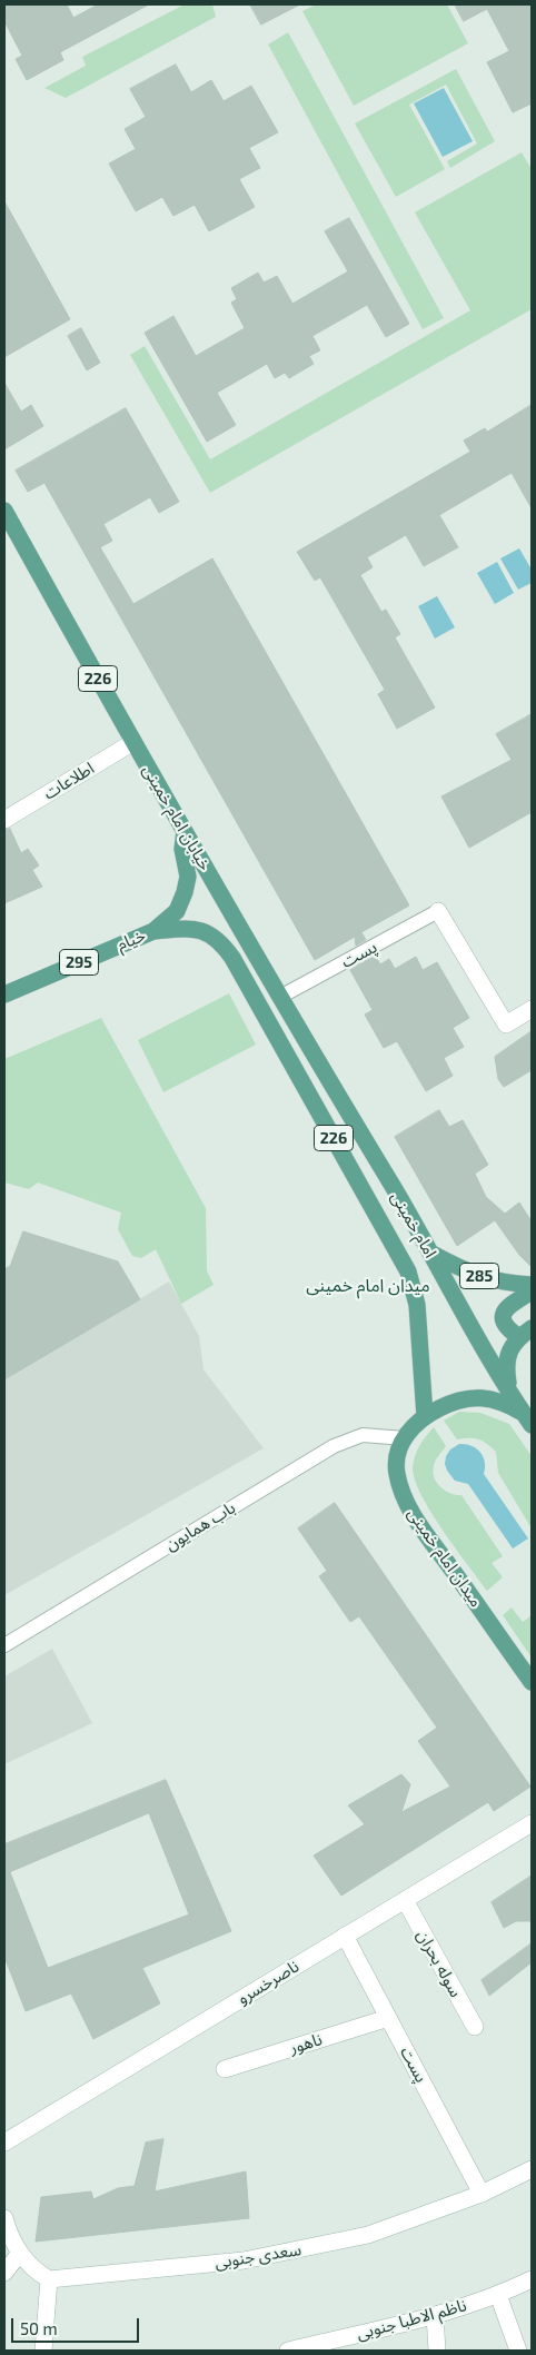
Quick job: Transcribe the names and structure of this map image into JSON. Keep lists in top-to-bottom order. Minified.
{"streets":{"main road":["226","خیابان امام خمینی","خیام","295","امام خمینی","285","میدان امام خمینی"],"street":["اطلاعات","پست","باب همایون","سوله بحران","ناصرخسرو","ناهور","سعدی جنوبی","ناظم الاطبا جنوبی"]},"crossings":[["226","خیام"],["226","میدان امام خمینی"],["اطلاعات","خیابان امام خمینی"],["خیابان امام خمینی","خیام"],["خیابان امام خمینی","پست"],["خیابان امام خمینی","امام خمینی"],["پست","ناصرخسرو"],["پست","ناهور"],["پست","سعدی جنوبی"],["امام خمینی","285"],["امام خمینی","میدان امام خمینی"],["باب همایون","میدان امام خمینی"],["سوله بحران","ناصرخسرو"]],"districts":["میدان امام خمینی"],"scale_bar":"50 m"}
